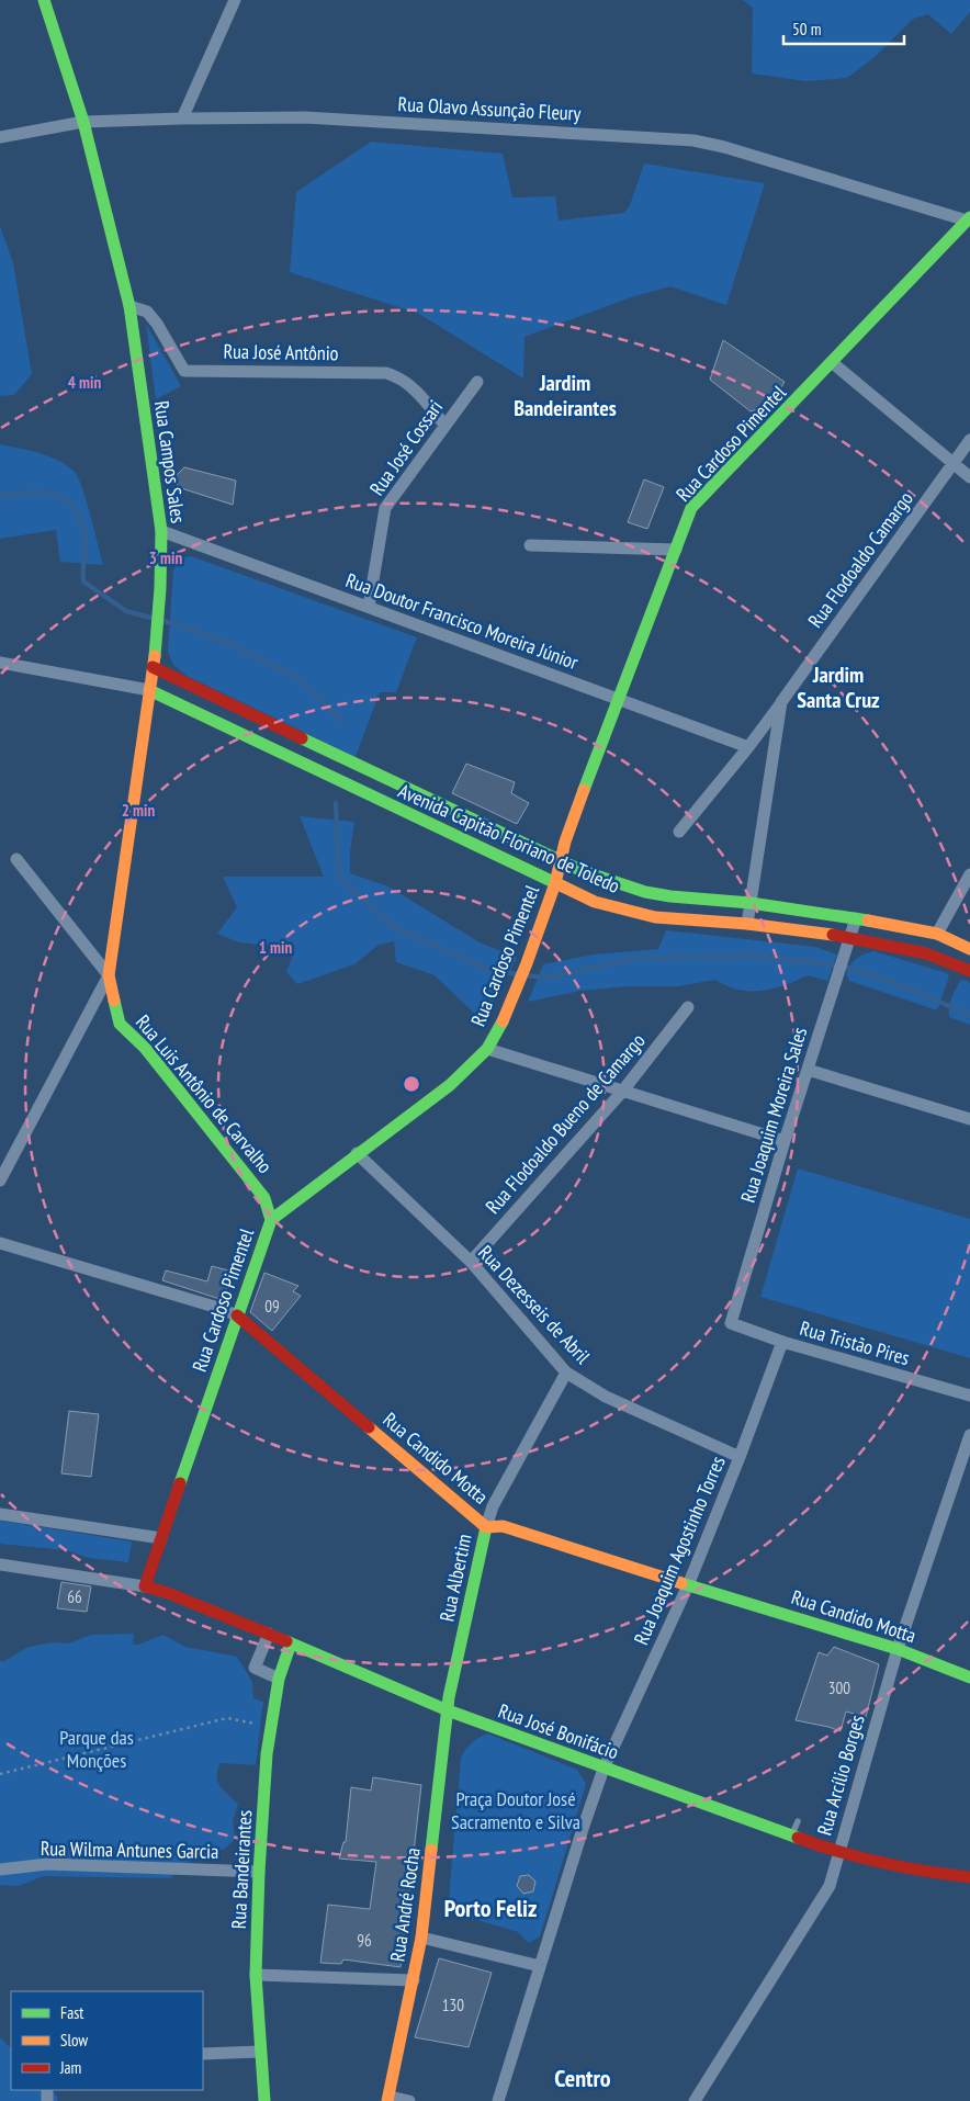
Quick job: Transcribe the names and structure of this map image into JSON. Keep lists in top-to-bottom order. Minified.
{"streets":{"street":["Rua Olavo Assunção Fleury","Rua José Antônio","Rua Cardoso Pimentel","Rua José Cossari","Rua Campos Sales","Rua Flodoaldo Camargo","Rua Doutor Francisco Moreira Júnior","Avenida Capitão Floriano de Toledo","Rua Luis Antônio de Carvalho","Rua Joaquim Moreira Sales","Rua Flodoaldo Bueno de Camargo","Rua Dezesseis de Abril","Rua Tristão Pires","Rua Candido Motta","Rua Joaquim Agostinho Torres","Rua Albertim","Rua José Bonifácio","Rua Arcílio Borges","Rua Wilma Antunes Garcia","Rua Bandeirantes","Rua André Rocha"]},"crossings":[["Rua Olavo Assunção Fleury","Rua Cardoso Pimentel"],["Rua Olavo Assunção Fleury","Rua Campos Sales"],["Rua José Antônio","Rua José Cossari"],["Rua José Antônio","Rua Campos Sales"],["Rua Cardoso Pimentel","Rua Doutor Francisco Moreira Júnior"],["Rua Cardoso Pimentel","Avenida Capitão Floriano de Toledo"],["Rua Cardoso Pimentel","Rua Luis Antônio de Carvalho"],["Rua Cardoso Pimentel","Rua Dezesseis de Abril"],["Rua Cardoso Pimentel","Rua Candido Motta"],["Rua Cardoso Pimentel","Rua José Bonifácio"],["Rua José Cossari","Rua Doutor Francisco Moreira Júnior"],["Rua Campos Sales","Rua Doutor Francisco Moreira Júnior"],["Rua Campos Sales","Avenida Capitão Floriano de Toledo"],["Rua Campos Sales","Rua Luis Antônio de Carvalho"],["Rua Flodoaldo Camargo","Rua Doutor Francisco Moreira Júnior"],["Rua Flodoaldo Camargo","Avenida Capitão Floriano de Toledo"],["Avenida Capitão Floriano de Toledo","Rua Joaquim Moreira Sales"],["Rua Joaquim Moreira Sales","Rua Tristão Pires"],["Rua Flodoaldo Bueno de Camargo","Rua Dezesseis de Abril"],["Rua Dezesseis de Abril","Rua Joaquim Agostinho Torres"],["Rua Dezesseis de Abril","Rua Albertim"],["Rua Tristão Pires","Rua Joaquim Agostinho Torres"],["Rua Candido Motta","Rua Joaquim Agostinho Torres"],["Rua Candido Motta","Rua Albertim"],["Rua Candido Motta","Rua Arcílio Borges"],["Rua Joaquim Agostinho Torres","Rua José Bonifácio"],["Rua Albertim","Rua José Bonifácio"],["Rua Albertim","Rua André Rocha"],["Rua José Bonifácio","Rua Arcílio Borges"],["Rua José Bonifácio","Rua Bandeirantes"],["Rua José Bonifácio","Rua André Rocha"],["Rua Wilma Antunes Garcia","Rua Bandeirantes"]],"districts":["Jardim Bandeirantes","Jardim Santa Cruz","Porto Feliz","Centro"],"parks":["Parque das Monções","Praça Doutor José Sacramento e Silva"],"house_numbers":["09","66","300","96","130"],"legend":["Fast","Slow","Jam"],"scale_bar":"50 m","rings":["4 min","3 min","2 min","1 min"]}
